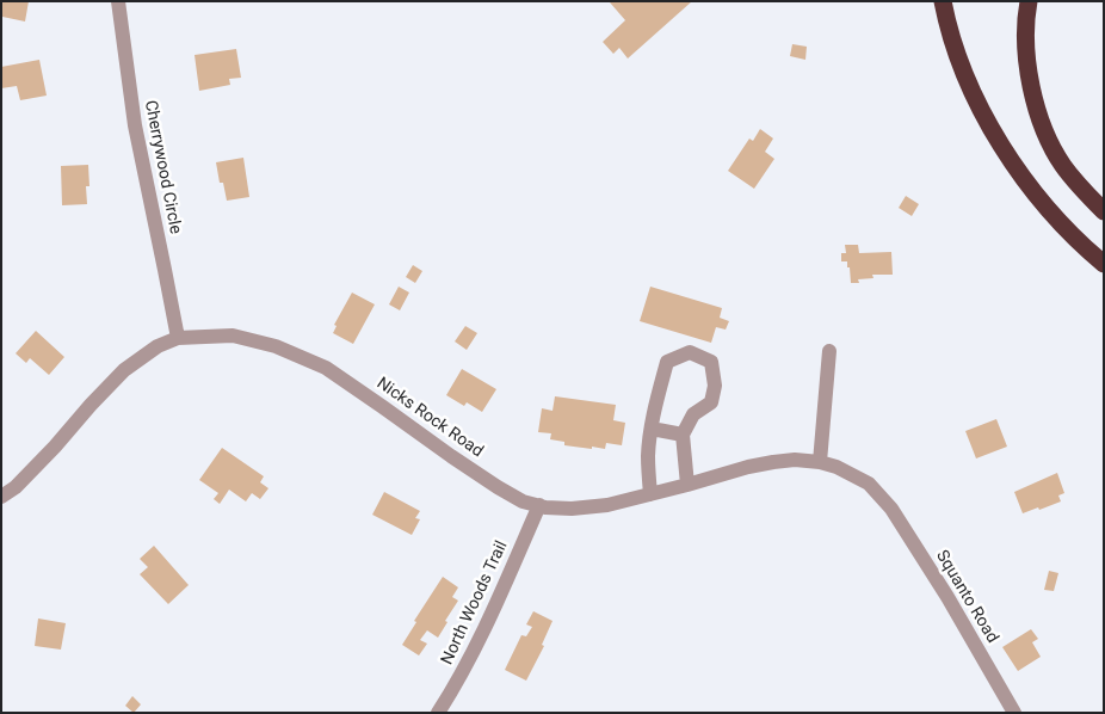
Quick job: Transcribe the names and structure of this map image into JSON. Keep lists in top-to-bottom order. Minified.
{"streets":{"street":["Cherrywood Circle","Nicks Rock Road","Squanto Road","North Woods Trail"]},"crossings":[["Cherrywood Circle","Nicks Rock Road"],["Nicks Rock Road","Squanto Road"],["Nicks Rock Road","North Woods Trail"]]}
